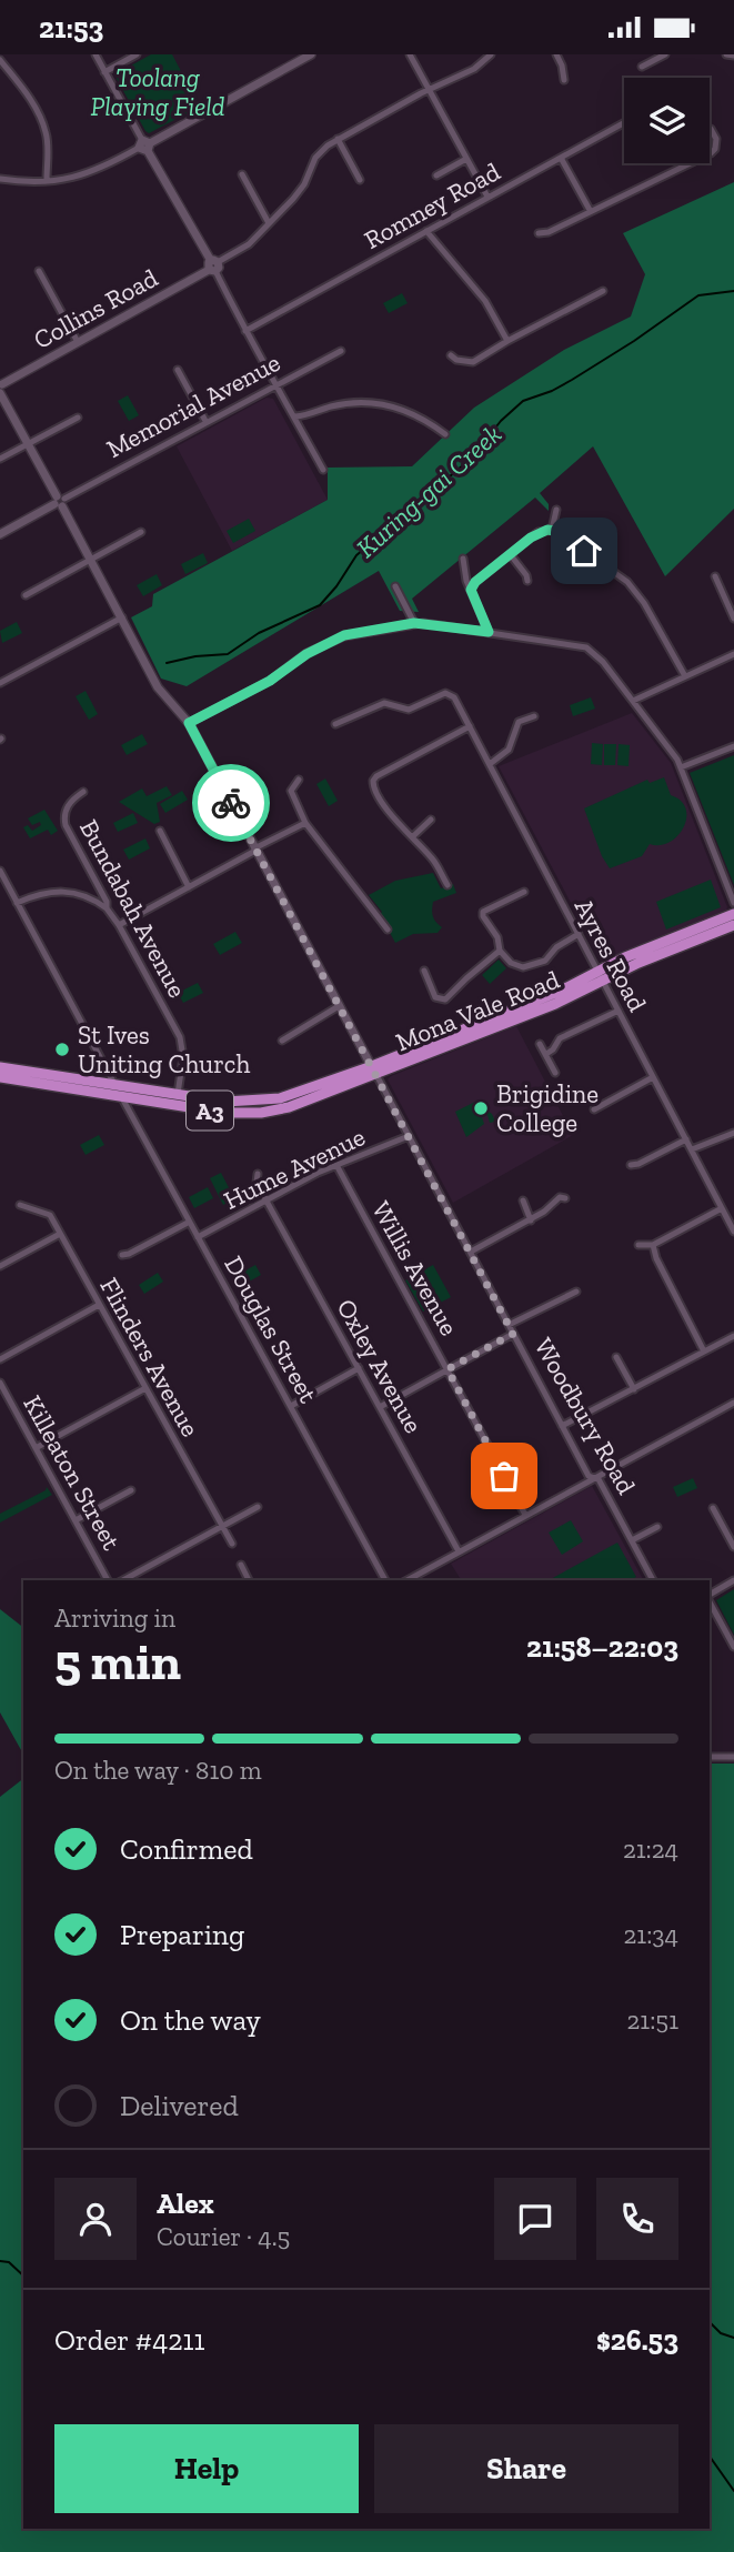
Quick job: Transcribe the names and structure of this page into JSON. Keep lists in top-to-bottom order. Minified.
{"streets":{"highway":["Mona Vale Road","A3"],"street":["Romney Road","Collins Road","Memorial Avenue","Bundabah Avenue","Ayres Road","Hume Avenue","Willis Avenue","Douglas Street","Flinders Avenue","Oxley Avenue","Woodbury Road","Killeaton Street"]},"crossings":[["Collins Road","Woodbury Road"],["Memorial Avenue","Woodbury Road"],["Bundabah Avenue","Mona Vale Road"],["Ayres Road","Mona Vale Road"],["Mona Vale Road","Douglas Street"],["Mona Vale Road","Woodbury Road"],["Hume Avenue","Willis Avenue"],["Hume Avenue","Douglas Street"],["Hume Avenue","Oxley Avenue"],["Hume Avenue","Woodbury Road"]],"water":["Kuring-gai Creek"],"parks":["Toolang Playing Field"],"places":["St Ives Uniting Church","Brigidine College"],"page":{"status":"21:53","heading":["5 min","Arriving in","21:58–22:03"],"panel":["Alex","Courier · 4.5","Order #4211","$26.53"],"bar":"On the way · 810 m","list":[["Confirmed","21:24"],["Preparing","21:34"],["On the way","21:51"],"Delivered"],"buttons":["Help","Share"]}}
